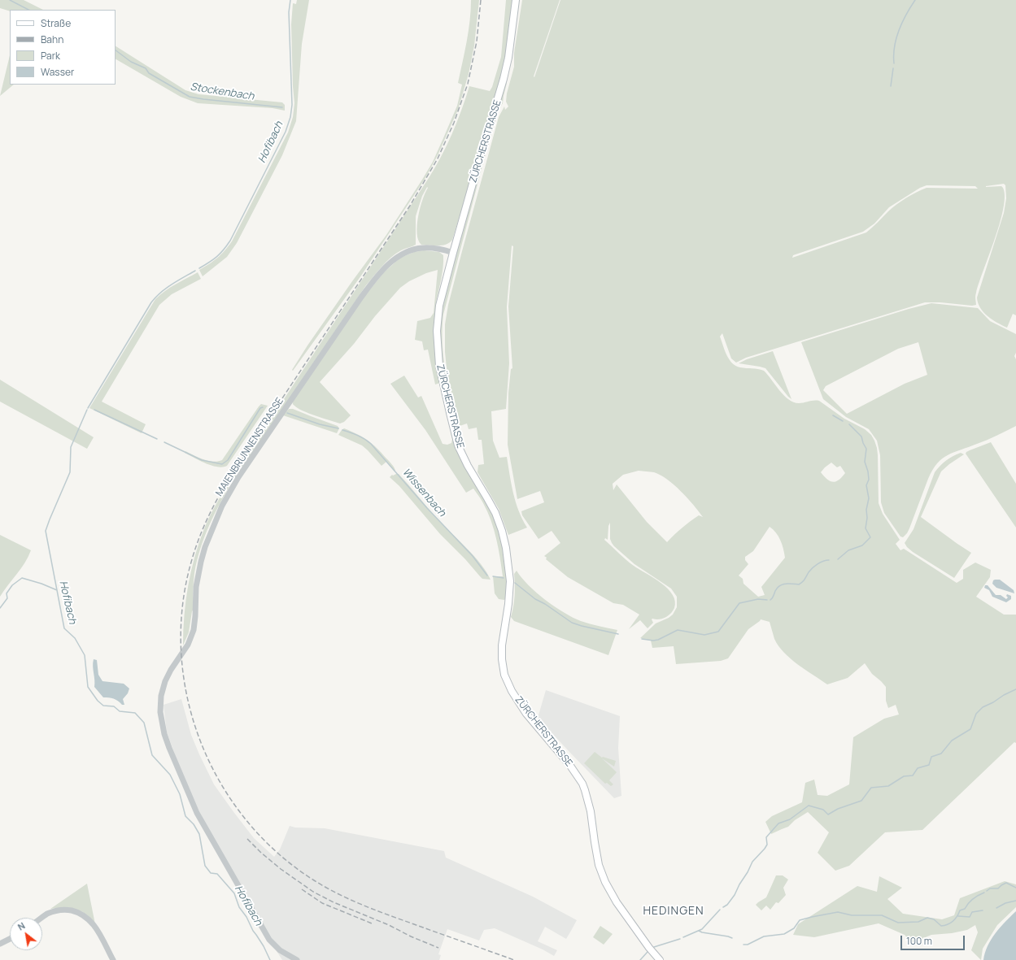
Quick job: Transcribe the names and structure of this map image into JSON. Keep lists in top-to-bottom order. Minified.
{"streets":{"main road":["ZÜRCHERSTRASSE"],"street":["MAIENBRUNNENSTRASSE"]},"crossings":[["ZÜRCHERSTRASSE","MAIENBRUNNENSTRASSE"]],"districts":["HEDINGEN"],"water":["Stockenbach","Hofibach","Wissenbach"],"legend":["Straße","Bahn","Park","Wasser"],"scale_bar":"100 m","north":"top left"}
